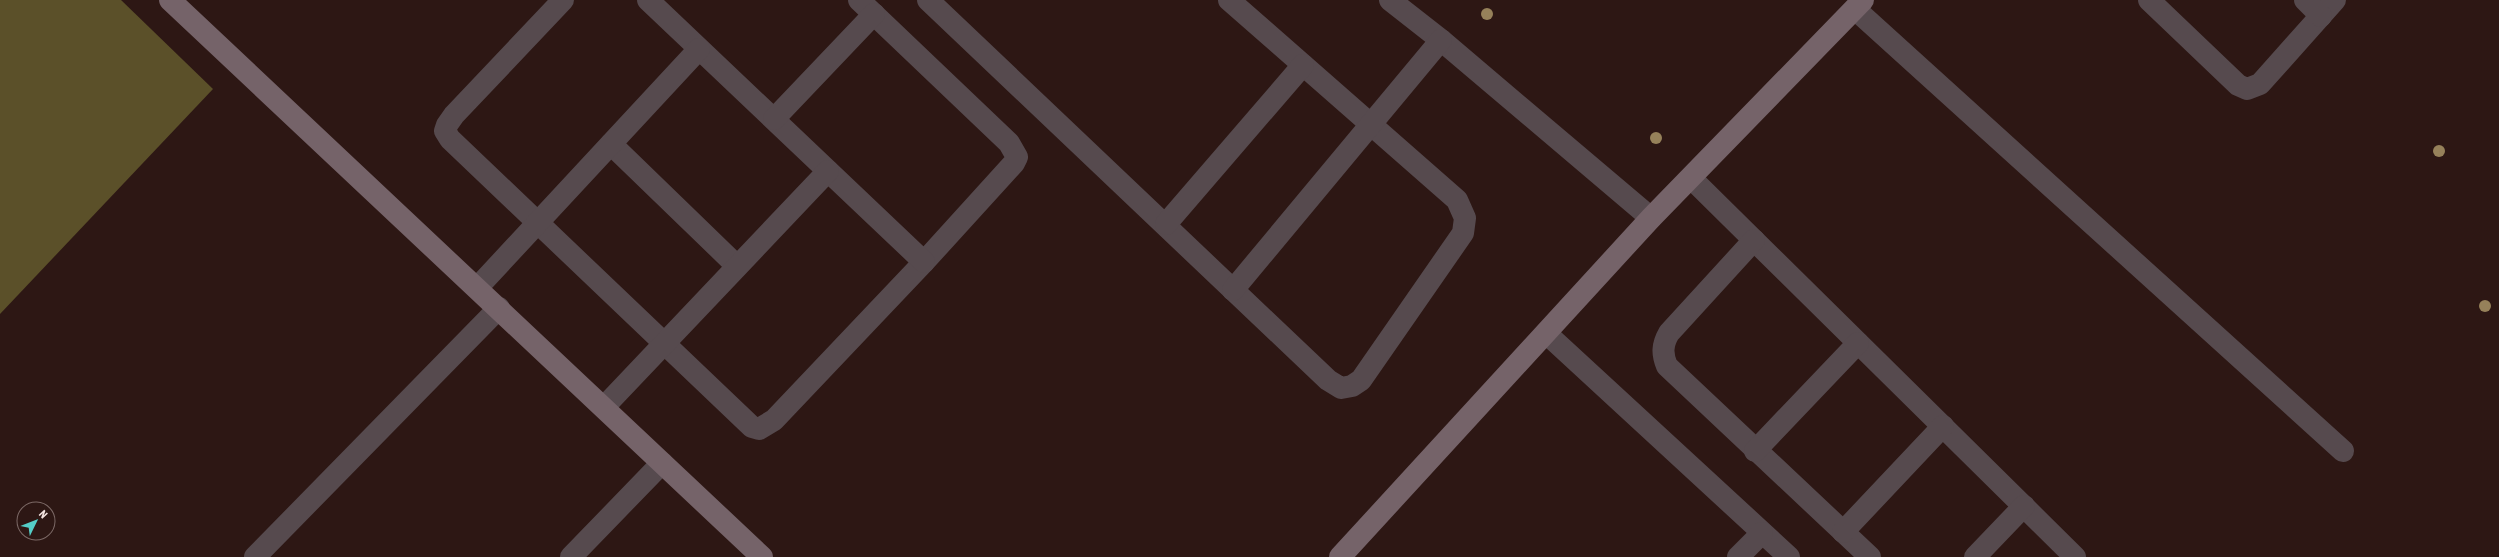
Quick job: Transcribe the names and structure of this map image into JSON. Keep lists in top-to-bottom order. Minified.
{"north":"top right"}
